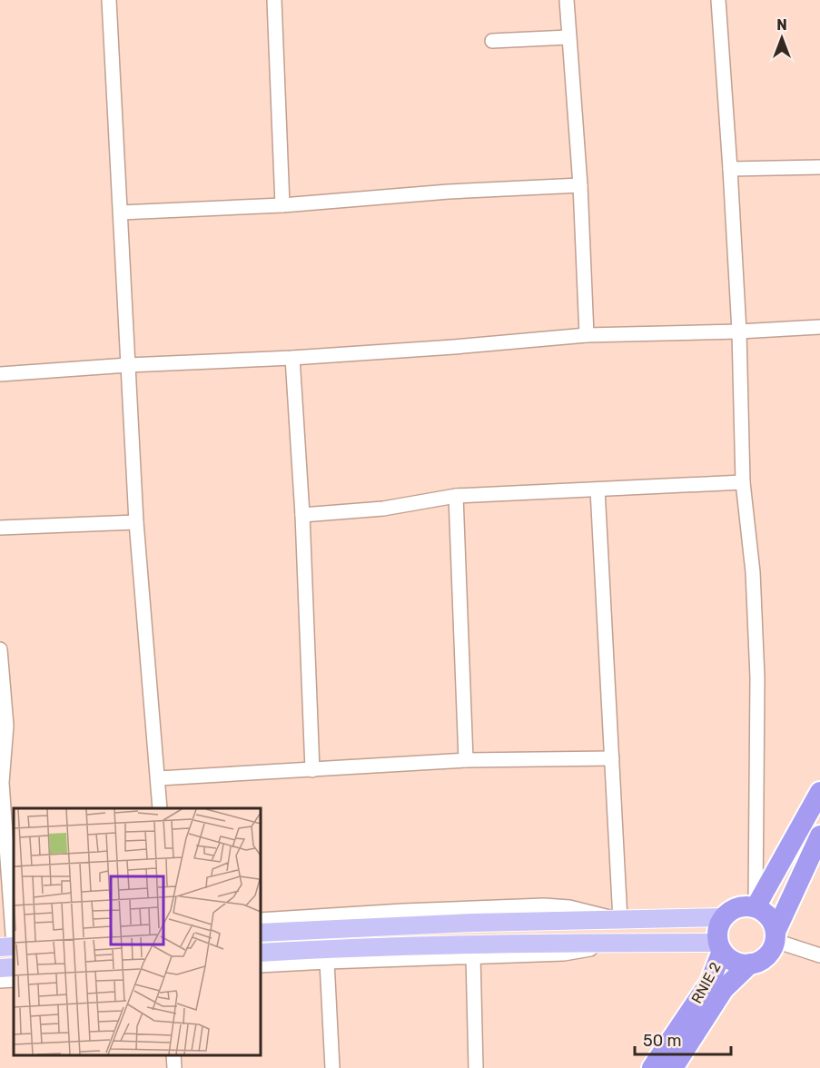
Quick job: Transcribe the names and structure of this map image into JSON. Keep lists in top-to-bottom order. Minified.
{"streets":{"highway":["RNIE 2"]},"scale_bar":"50 m","north":"top"}
